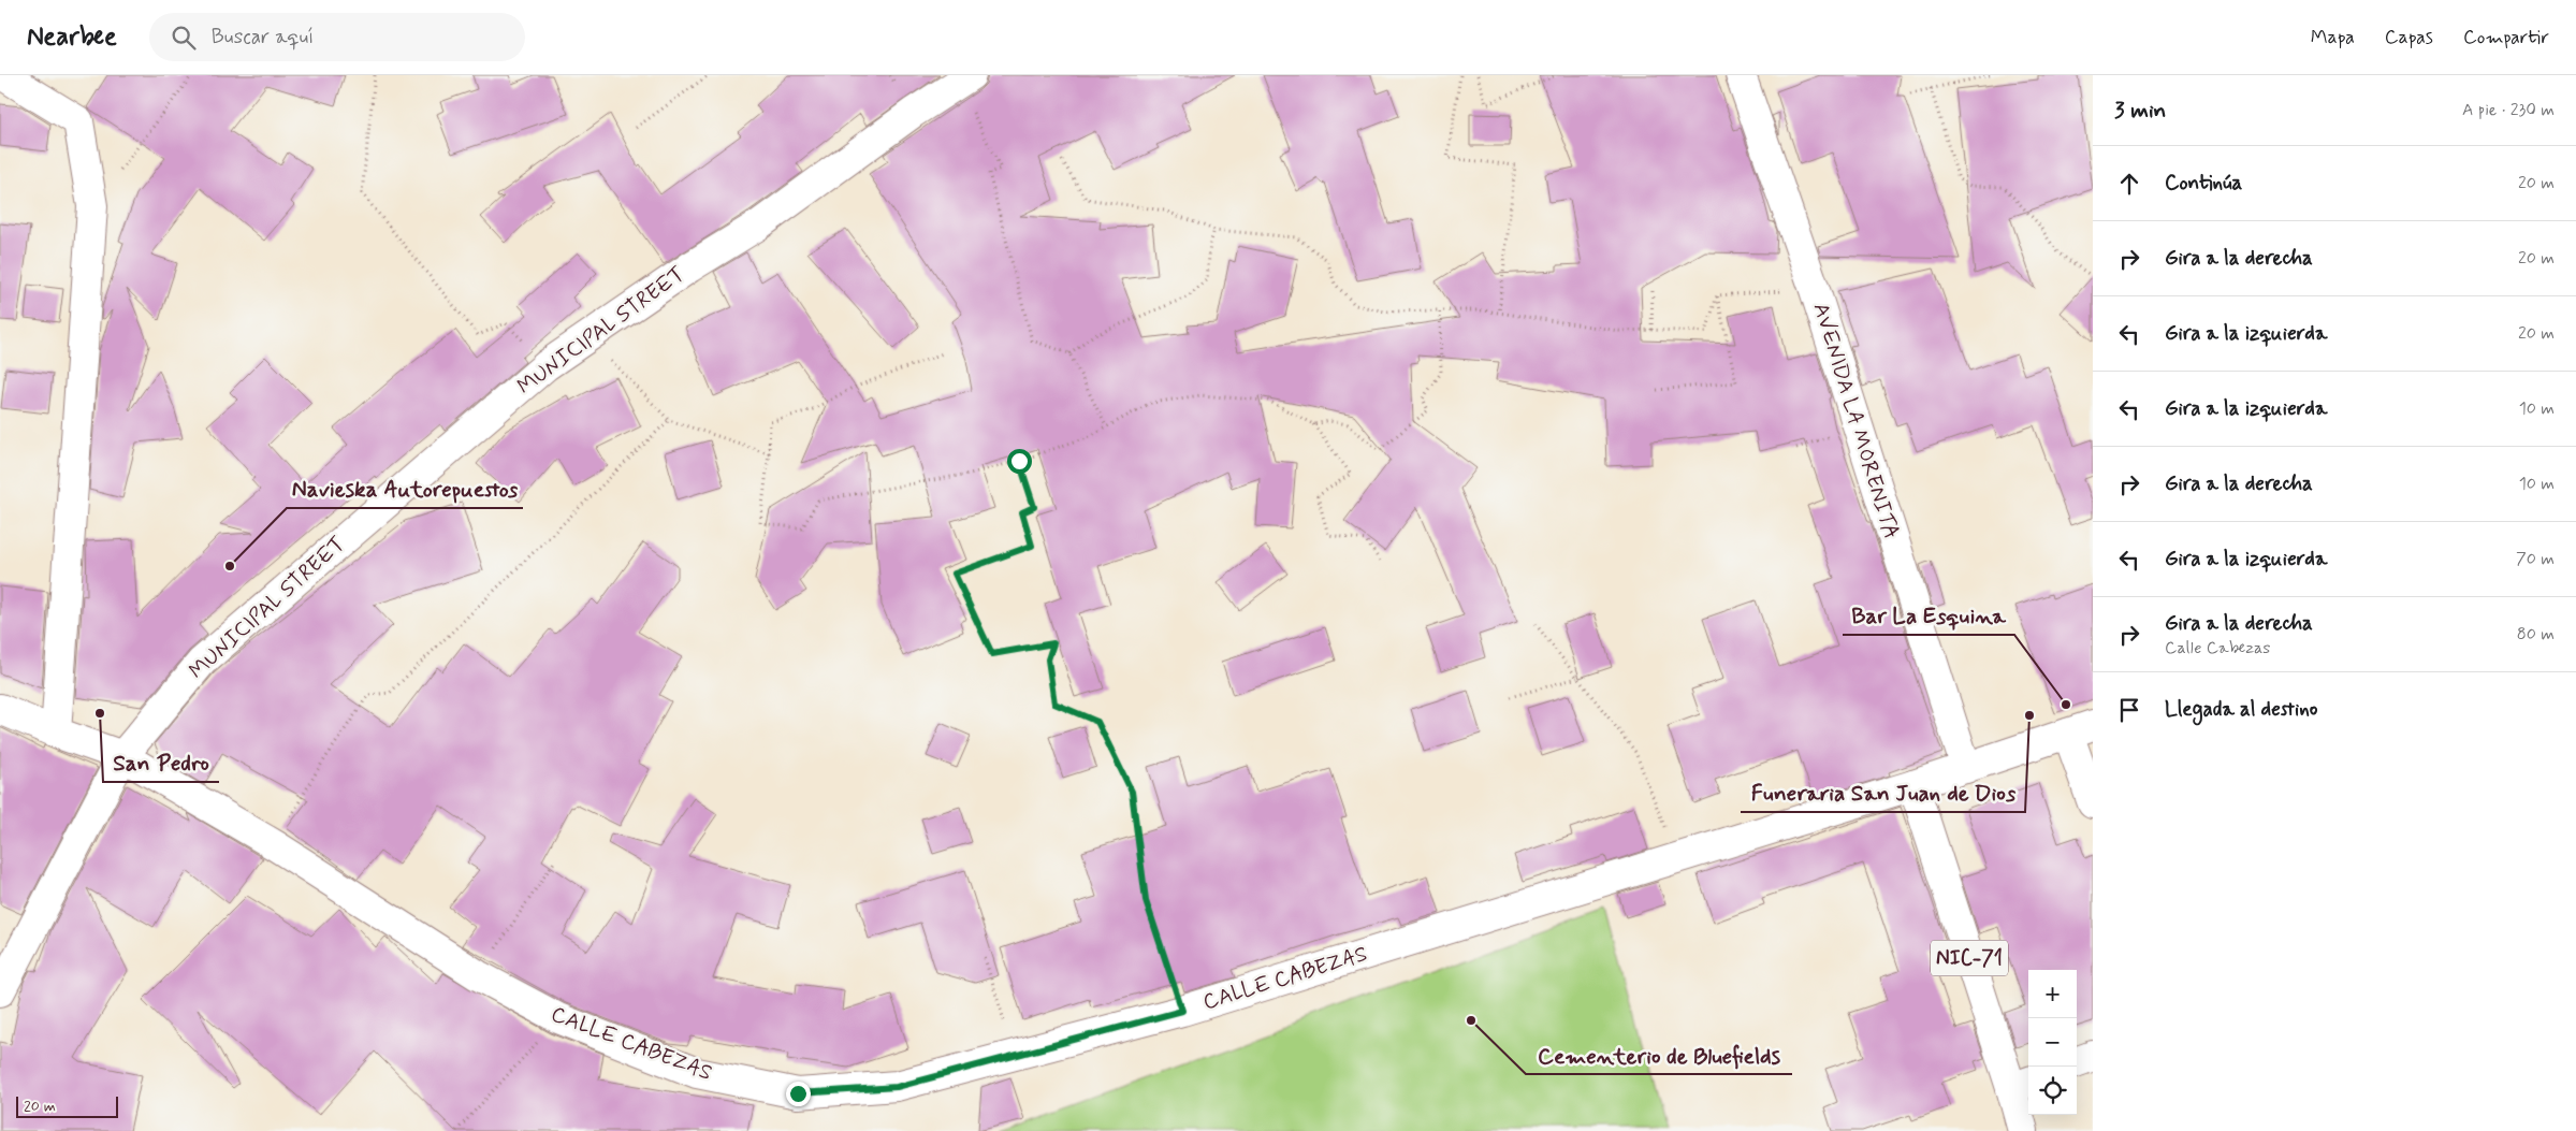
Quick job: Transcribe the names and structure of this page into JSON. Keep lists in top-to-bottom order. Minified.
{"streets":{"main road":["MUNICIPAL STREET","AVENIDA LA MORENITA","NIC-71","CALLE CABEZAS"]},"crossings":[["MUNICIPAL STREET","CALLE CABEZAS"],["AVENIDA LA MORENITA","CALLE CABEZAS"],["NIC-71","CALLE CABEZAS"]],"places":["Navieska Autorepuestos","Bar La Esquina","San Pedro","Funeraria San Juan de Dios","Cementerio de Bluefields"],"scale_bar":"20 m","page":{"header":"Nearbee","search":"Buscar aquí","nav":["Mapa","Capas","Compartir"],"heading":["3 min","A pie · 230 m"],"list":[["Continúa","20 m"],["Gira a la derecha","20 m"],["Gira a la izquierda","20 m"],["Gira a la izquierda","10 m"],["Gira a la derecha","10 m"],["Gira a la izquierda","70 m"],["Gira a la derecha","Calle Cabezas","80 m"],"Llegada al destino"],"map_buttons":["+","−"],"scale":"20 m"}}
